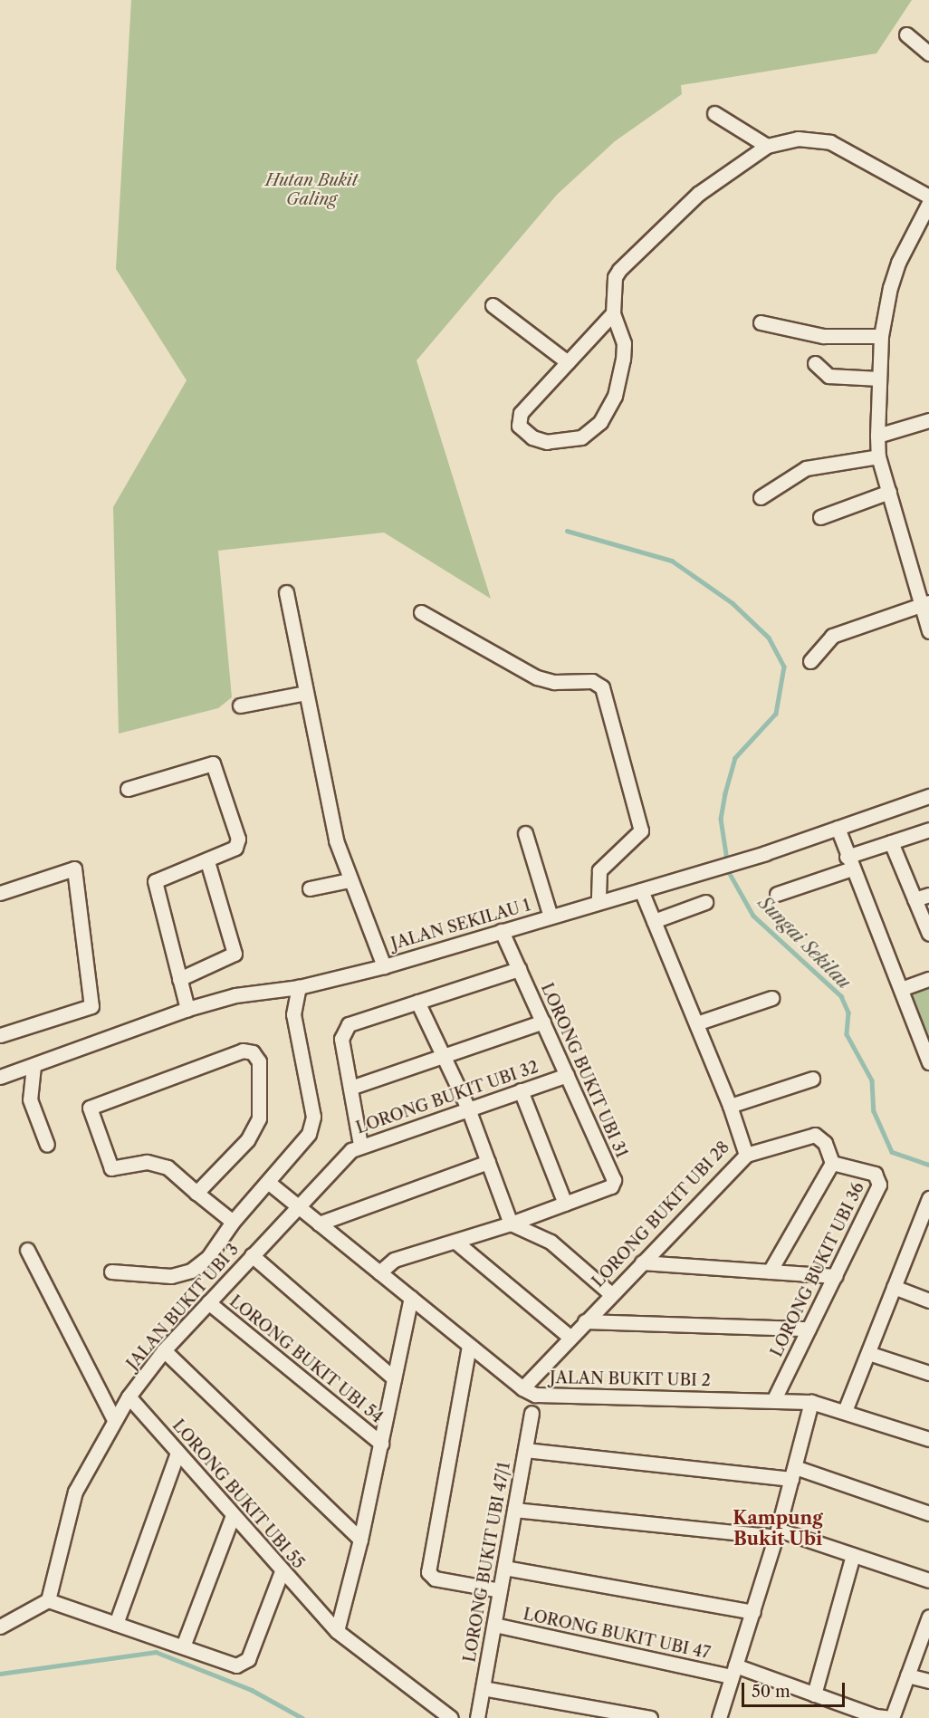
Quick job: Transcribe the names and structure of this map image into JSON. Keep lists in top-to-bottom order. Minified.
{"streets":{"street":["JALAN SEKILAU 1","LORONG BUKIT UBI 31","LORONG BUKIT UBI 32","LORONG BUKIT UBI 28","LORONG BUKIT UBI 36","JALAN BUKIT UBI 3","LORONG BUKIT UBI 54","JALAN BUKIT UBI 2","LORONG BUKIT UBI 55","LORONG BUKIT UBI 47/1","LORONG BUKIT UBI 47"]},"crossings":[["JALAN SEKILAU 1","LORONG BUKIT UBI 31"],["JALAN SEKILAU 1","LORONG BUKIT UBI 28"],["LORONG BUKIT UBI 31","LORONG BUKIT UBI 32"],["LORONG BUKIT UBI 31","JALAN BUKIT UBI 2"],["LORONG BUKIT UBI 32","JALAN BUKIT UBI 3"],["LORONG BUKIT UBI 32","JALAN BUKIT UBI 2"],["LORONG BUKIT UBI 28","JALAN BUKIT UBI 2"],["LORONG BUKIT UBI 36","JALAN BUKIT UBI 2"],["JALAN BUKIT UBI 3","LORONG BUKIT UBI 54"],["JALAN BUKIT UBI 3","JALAN BUKIT UBI 2"],["JALAN BUKIT UBI 3","LORONG BUKIT UBI 55"],["LORONG BUKIT UBI 47/1","LORONG BUKIT UBI 47"]],"districts":["Kampung Bukit Ubi"],"water":["Sungai Sekilau"],"parks":["Hutan Bukit Galing"],"scale_bar":"50 m"}
